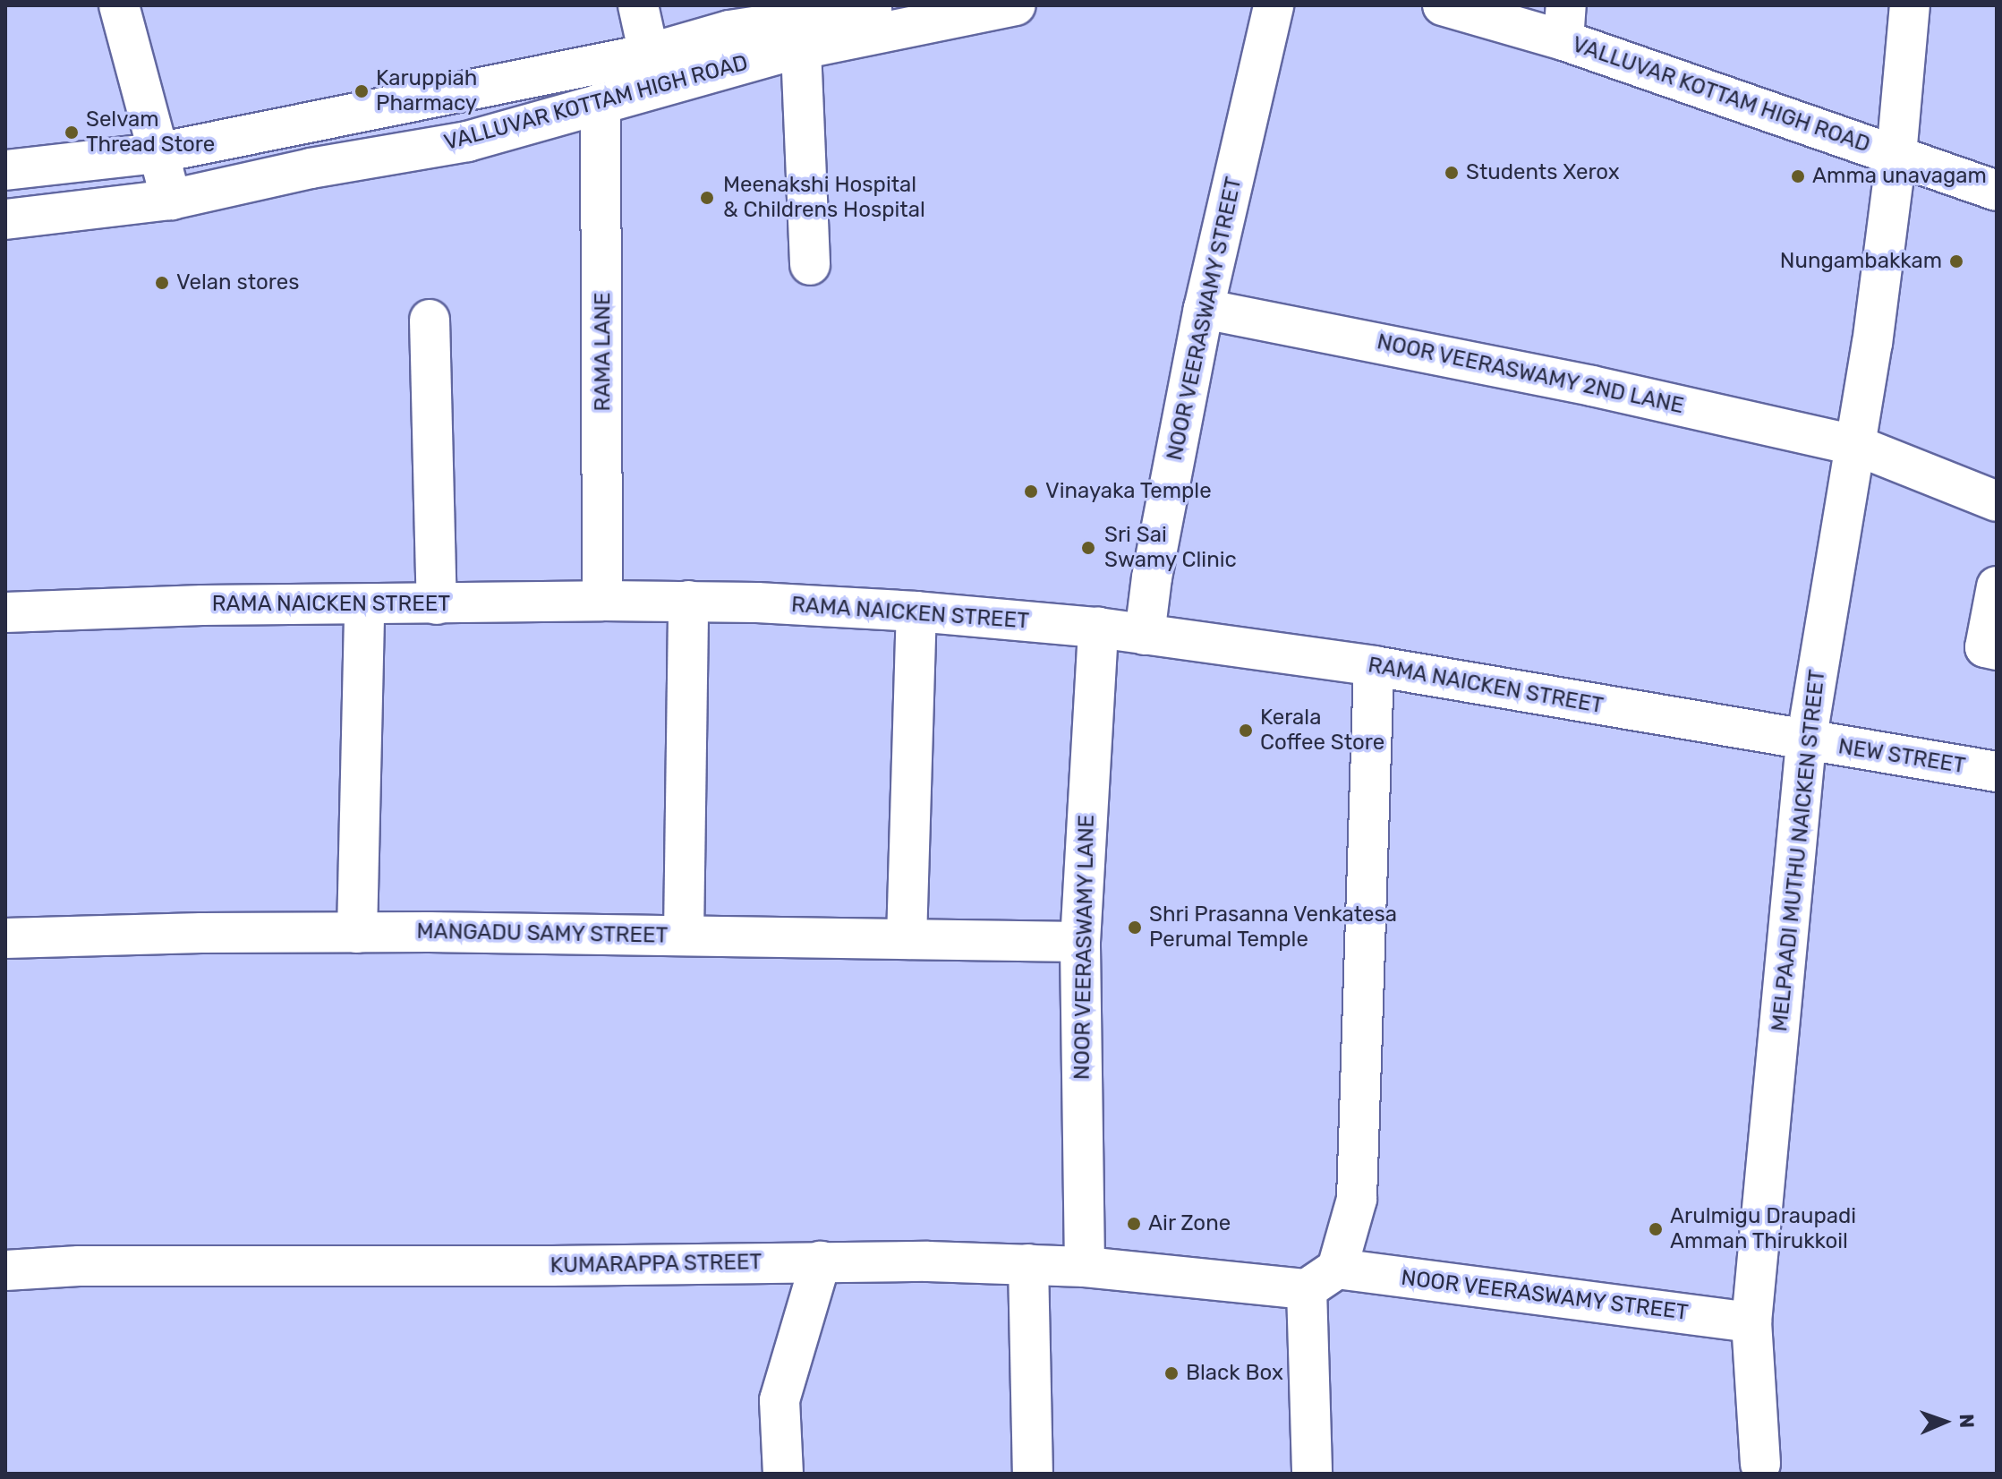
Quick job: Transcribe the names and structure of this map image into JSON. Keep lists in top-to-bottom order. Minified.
{"streets":{"street":["VALLUVAR KOTTAM HIGH ROAD","NOOR VEERASWAMY STREET","RAMA LANE","NOOR VEERASWAMY 2ND LANE","RAMA NAICKEN STREET","NEW STREET","MELPAADI MUTHU NAICKEN STREET","MANGADU SAMY STREET","NOOR VEERASWAMY LANE","KUMARAPPA STREET"]},"crossings":[["VALLUVAR KOTTAM HIGH ROAD","RAMA LANE"],["VALLUVAR KOTTAM HIGH ROAD","MELPAADI MUTHU NAICKEN STREET"],["NOOR VEERASWAMY STREET","NOOR VEERASWAMY 2ND LANE"],["NOOR VEERASWAMY STREET","RAMA NAICKEN STREET"],["NOOR VEERASWAMY STREET","MELPAADI MUTHU NAICKEN STREET"],["NOOR VEERASWAMY STREET","KUMARAPPA STREET"],["RAMA LANE","RAMA NAICKEN STREET"],["NOOR VEERASWAMY 2ND LANE","MELPAADI MUTHU NAICKEN STREET"],["RAMA NAICKEN STREET","NEW STREET"],["RAMA NAICKEN STREET","MELPAADI MUTHU NAICKEN STREET"],["RAMA NAICKEN STREET","NOOR VEERASWAMY LANE"],["NEW STREET","MELPAADI MUTHU NAICKEN STREET"],["MANGADU SAMY STREET","NOOR VEERASWAMY LANE"],["NOOR VEERASWAMY LANE","KUMARAPPA STREET"]],"places":["Karuppiah Pharmacy","Selvam Thread Store","Students Xerox","Amma unavagam","Meenakshi Hospital & Childrens Hospital","Nungambakkam","Velan stores","Vinayaka Temple","Sri Sai Swamy Clinic","Kerala Coffee Store","Shri Prasanna Venkatesa Perumal Temple","Air Zone","Arulmigu Draupadi Amman Thirukkoil","Black Box"],"north":"right"}
